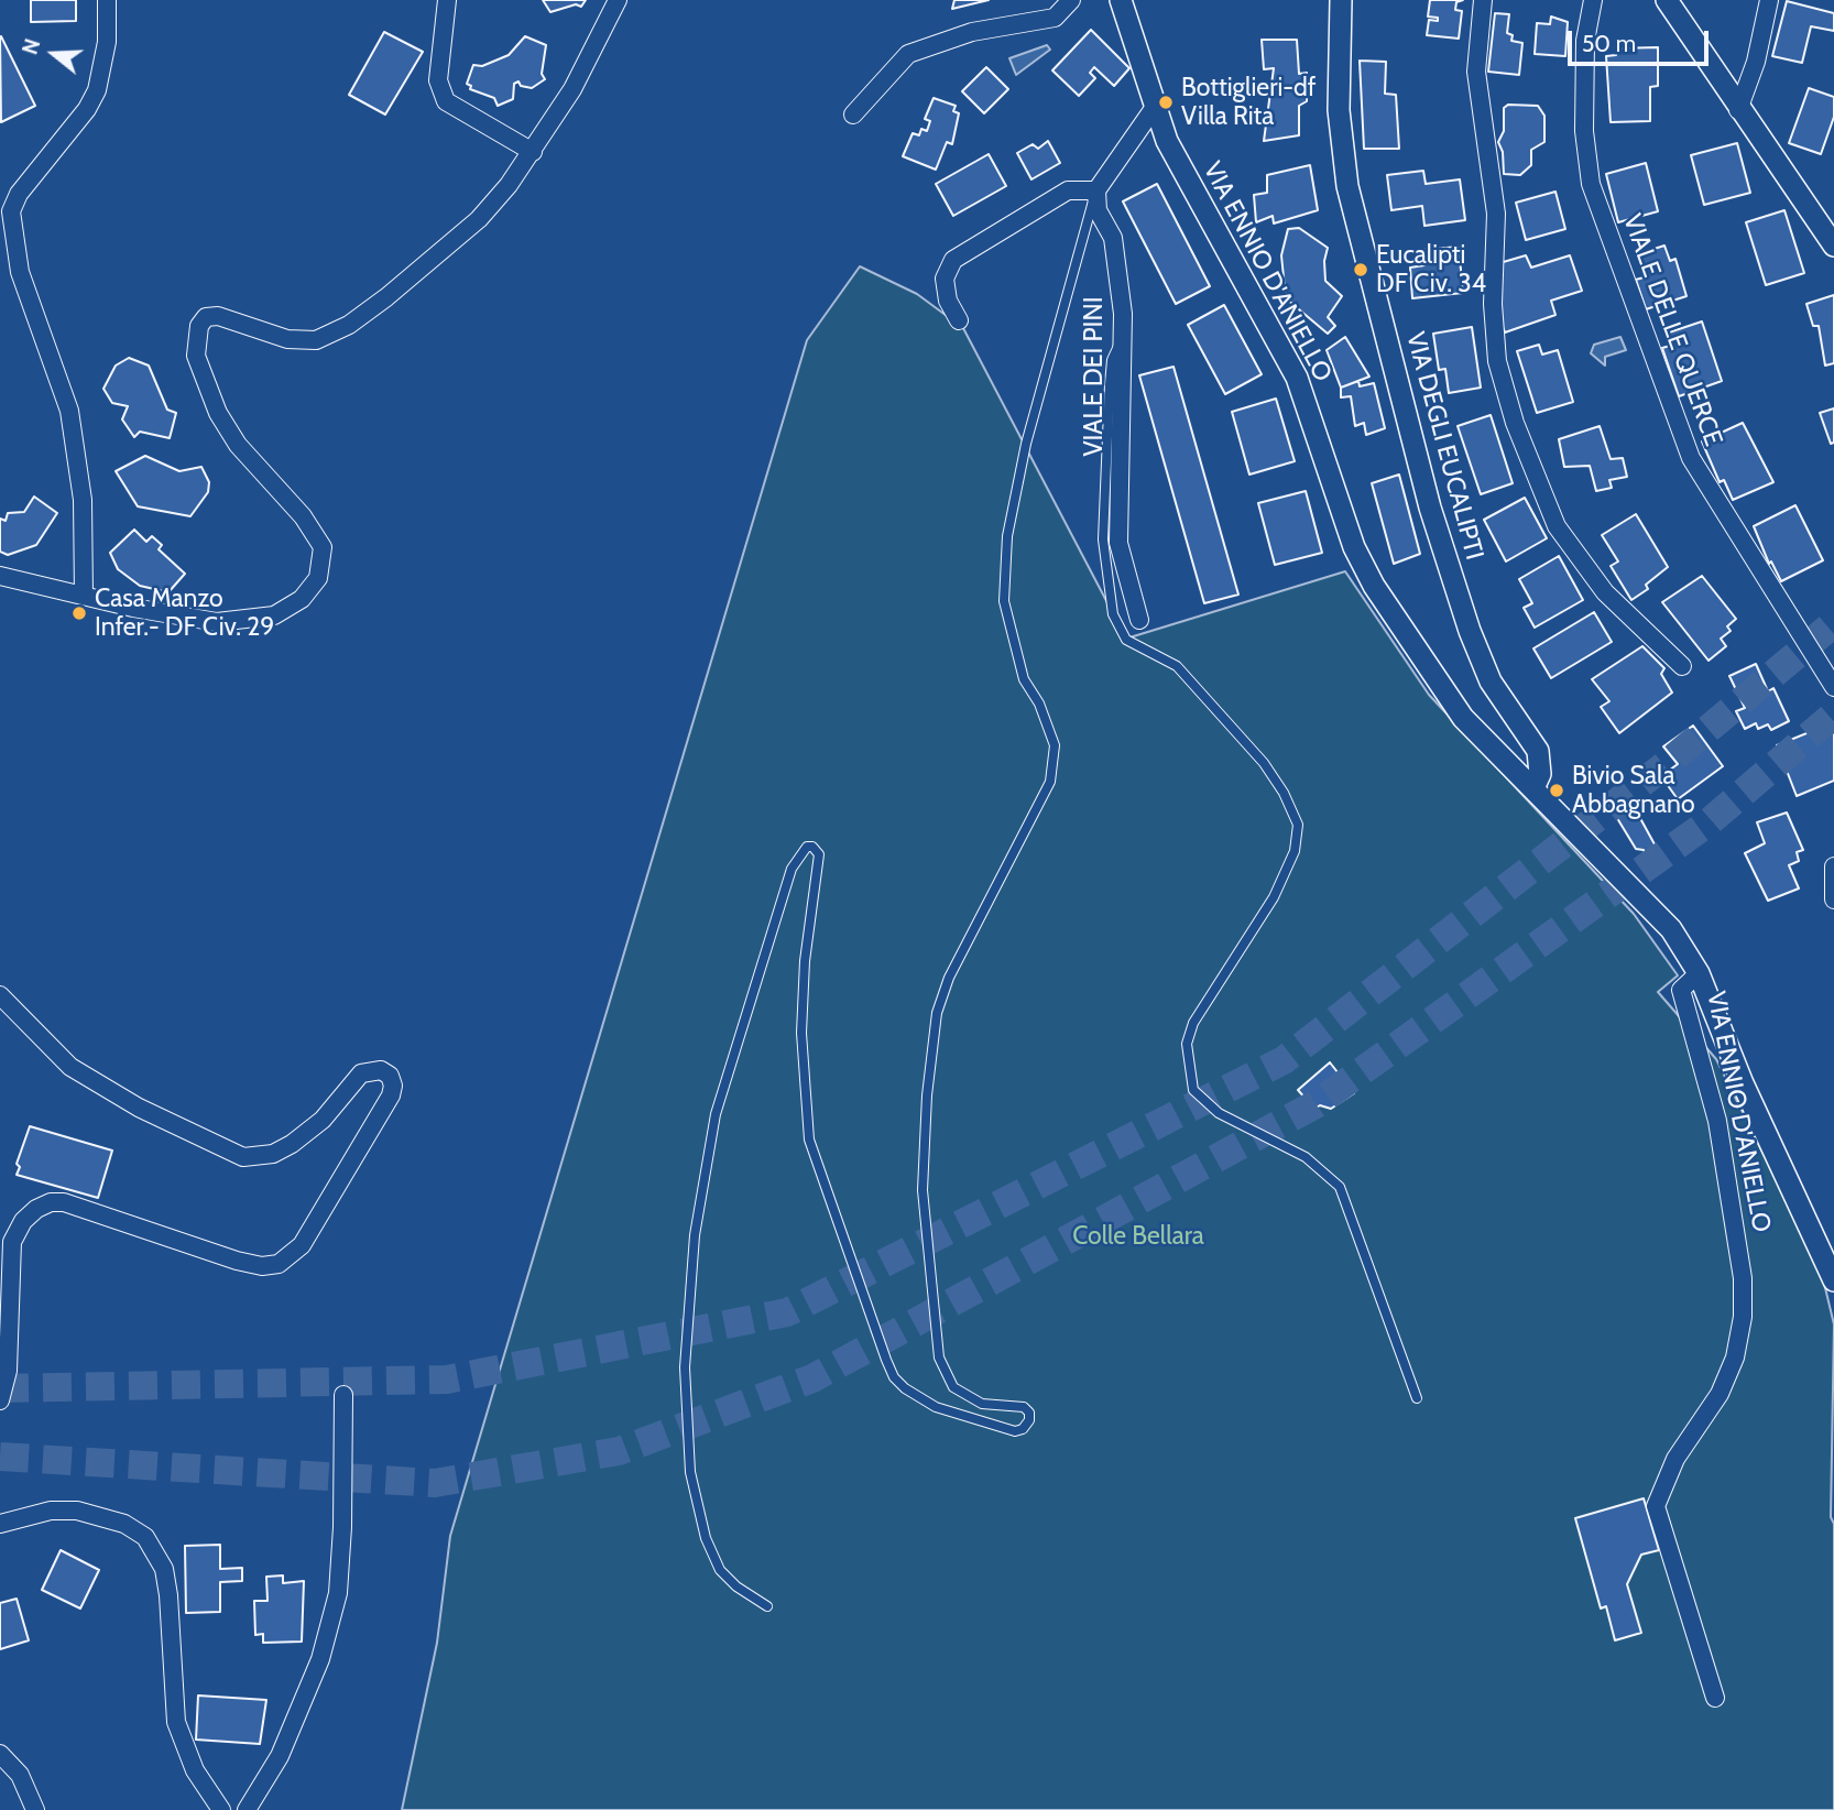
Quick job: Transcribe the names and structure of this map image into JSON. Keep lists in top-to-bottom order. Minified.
{"streets":{"street":["VIA ENNIO D'ANIELLO","VIALE DELLE QUERCE","VIALE DEI PINI","VIA DEGLI EUCALIPTI"]},"crossings":[["VIA ENNIO D'ANIELLO","VIA DEGLI EUCALIPTI"]],"parks":["Colle Bellara"],"places":["Bottiglieri-df Villa Rita","Eucalipti DF Civ. 34","Casa Manzo Infer.- DF Civ. 29","Bivio Sala Abbagnano"],"scale_bar":"50 m","north":"left"}
